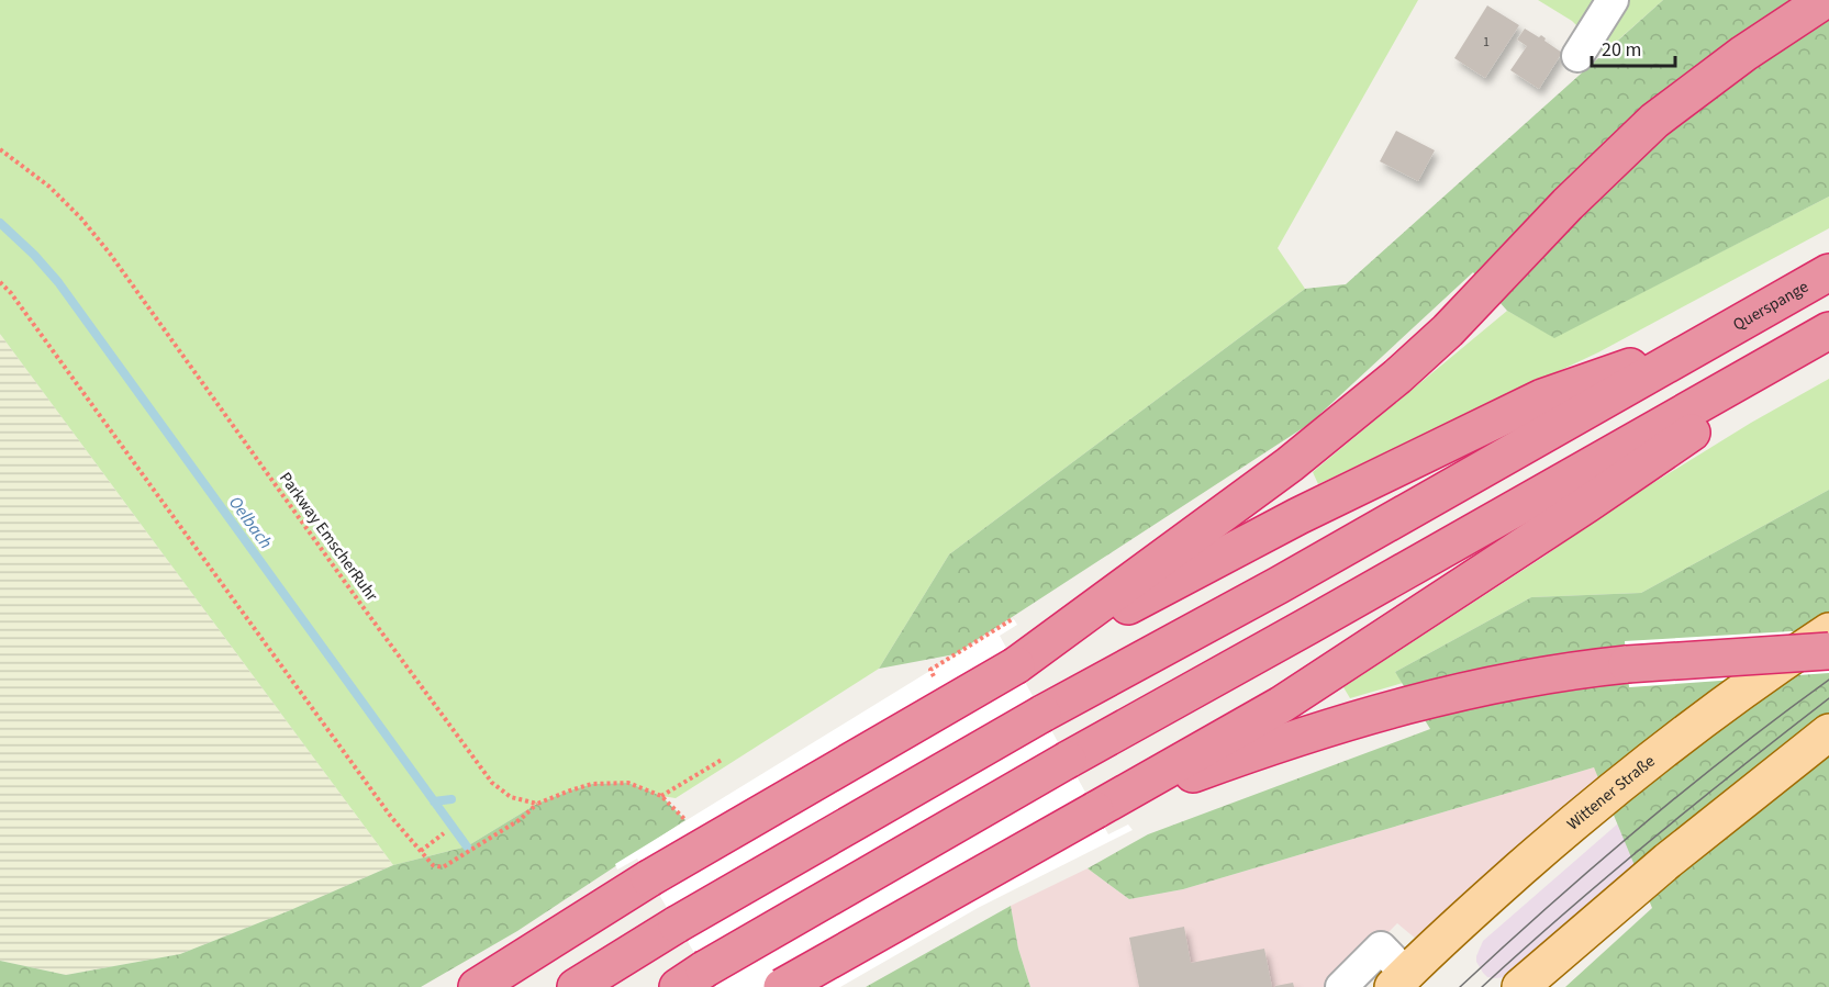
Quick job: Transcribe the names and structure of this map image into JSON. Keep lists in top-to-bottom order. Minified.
{"streets":{"highway":["Querspange"],"main road":["Wittener Straße"],"path":["Parkway EmscherRuhr"]},"water":["Oelbach"],"house_numbers":["1"],"scale_bar":"20 m"}
